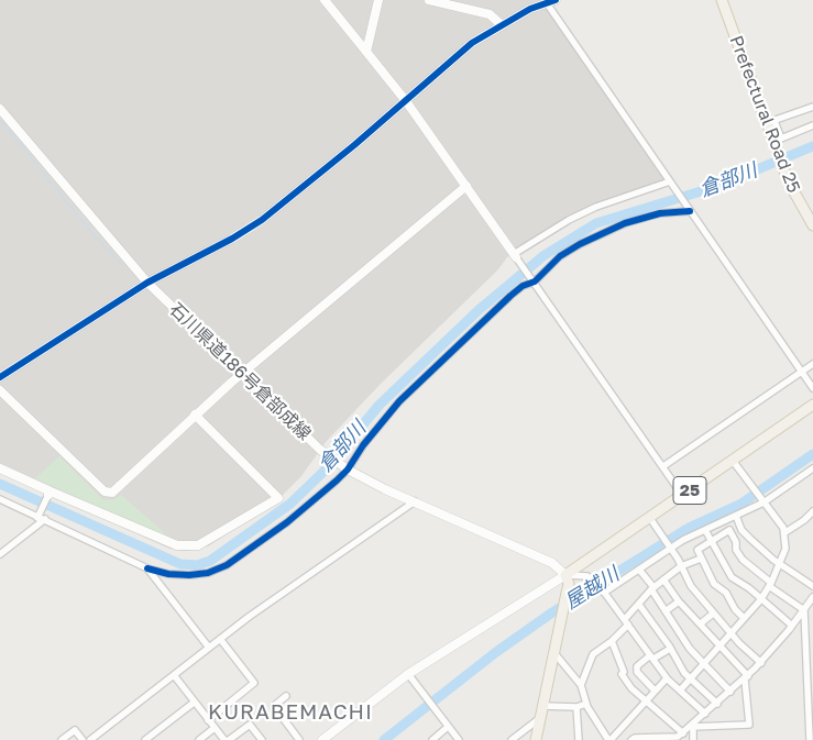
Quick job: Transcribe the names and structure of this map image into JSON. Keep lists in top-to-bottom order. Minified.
{"streets":{"main road":["Prefectural Road 25","25"],"street":["石川県道186号倉部成線"]},"crossings":[["石川県道186号倉部成線","25"]],"districts":["KURABEMACHI"],"water":["倉部川","屋越川"]}
